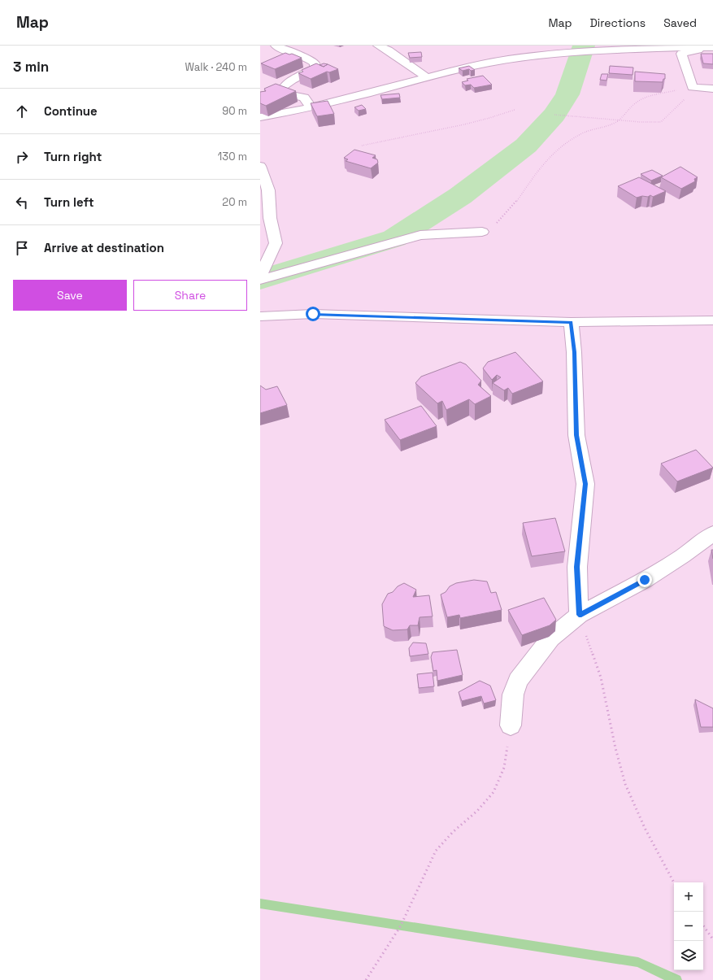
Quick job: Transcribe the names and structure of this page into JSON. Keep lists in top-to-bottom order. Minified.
{"page":{"header":"Map","nav":["Map","Directions","Saved"],"heading":["3 min","Walk · 240 m"],"list":[["Continue","90 m"],["Turn right","130 m"],["Turn left","20 m"],"Arrive at destination"],"buttons":["Save","Share"],"map_buttons":["+","−"]}}
